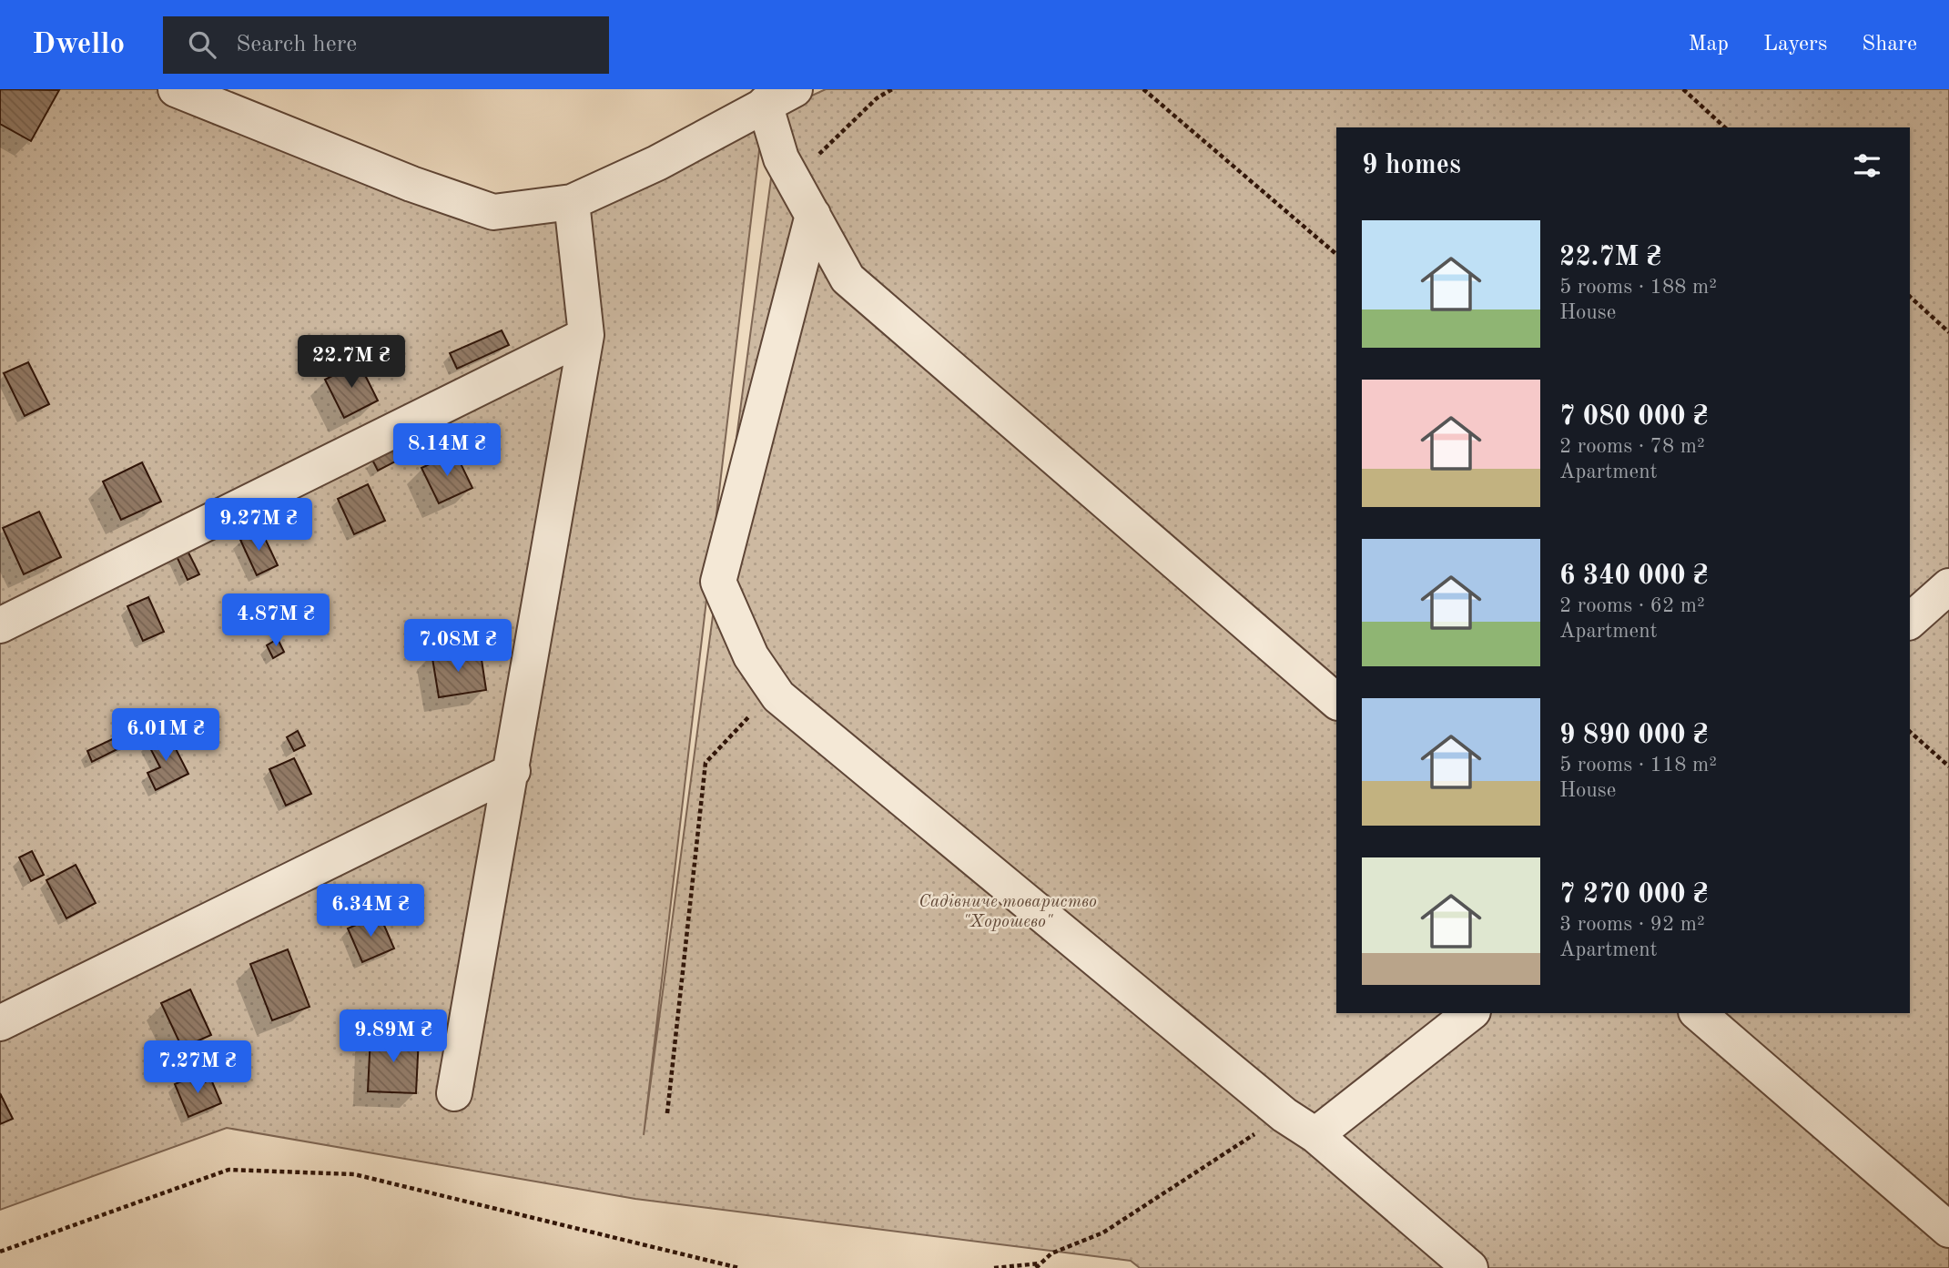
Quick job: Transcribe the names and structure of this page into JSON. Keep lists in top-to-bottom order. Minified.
{"parks":["Садівниче товариство \"Хорошево\""],"page":{"header":"Dwello","search":"Search here","nav":["Map","Layers","Share"],"heading":"9 homes","list":[{"name":"22.7M ₴","note":"5 rooms · 188 m² · House"},{"name":"7 080 000 ₴","note":"2 rooms · 78 m² · Apartment"},{"name":"6 340 000 ₴","note":"2 rooms · 62 m² · Apartment"},{"name":"9 890 000 ₴","note":"5 rooms · 118 m² · House"},{"name":"7 270 000 ₴","note":"3 rooms · 92 m² · Apartment"}],"price":["22.7M ₴","8.14M ₴","9.27M ₴","4.87M ₴","7.08M ₴","6.01M ₴","6.34M ₴","9.89M ₴","7.27M ₴"]}}
